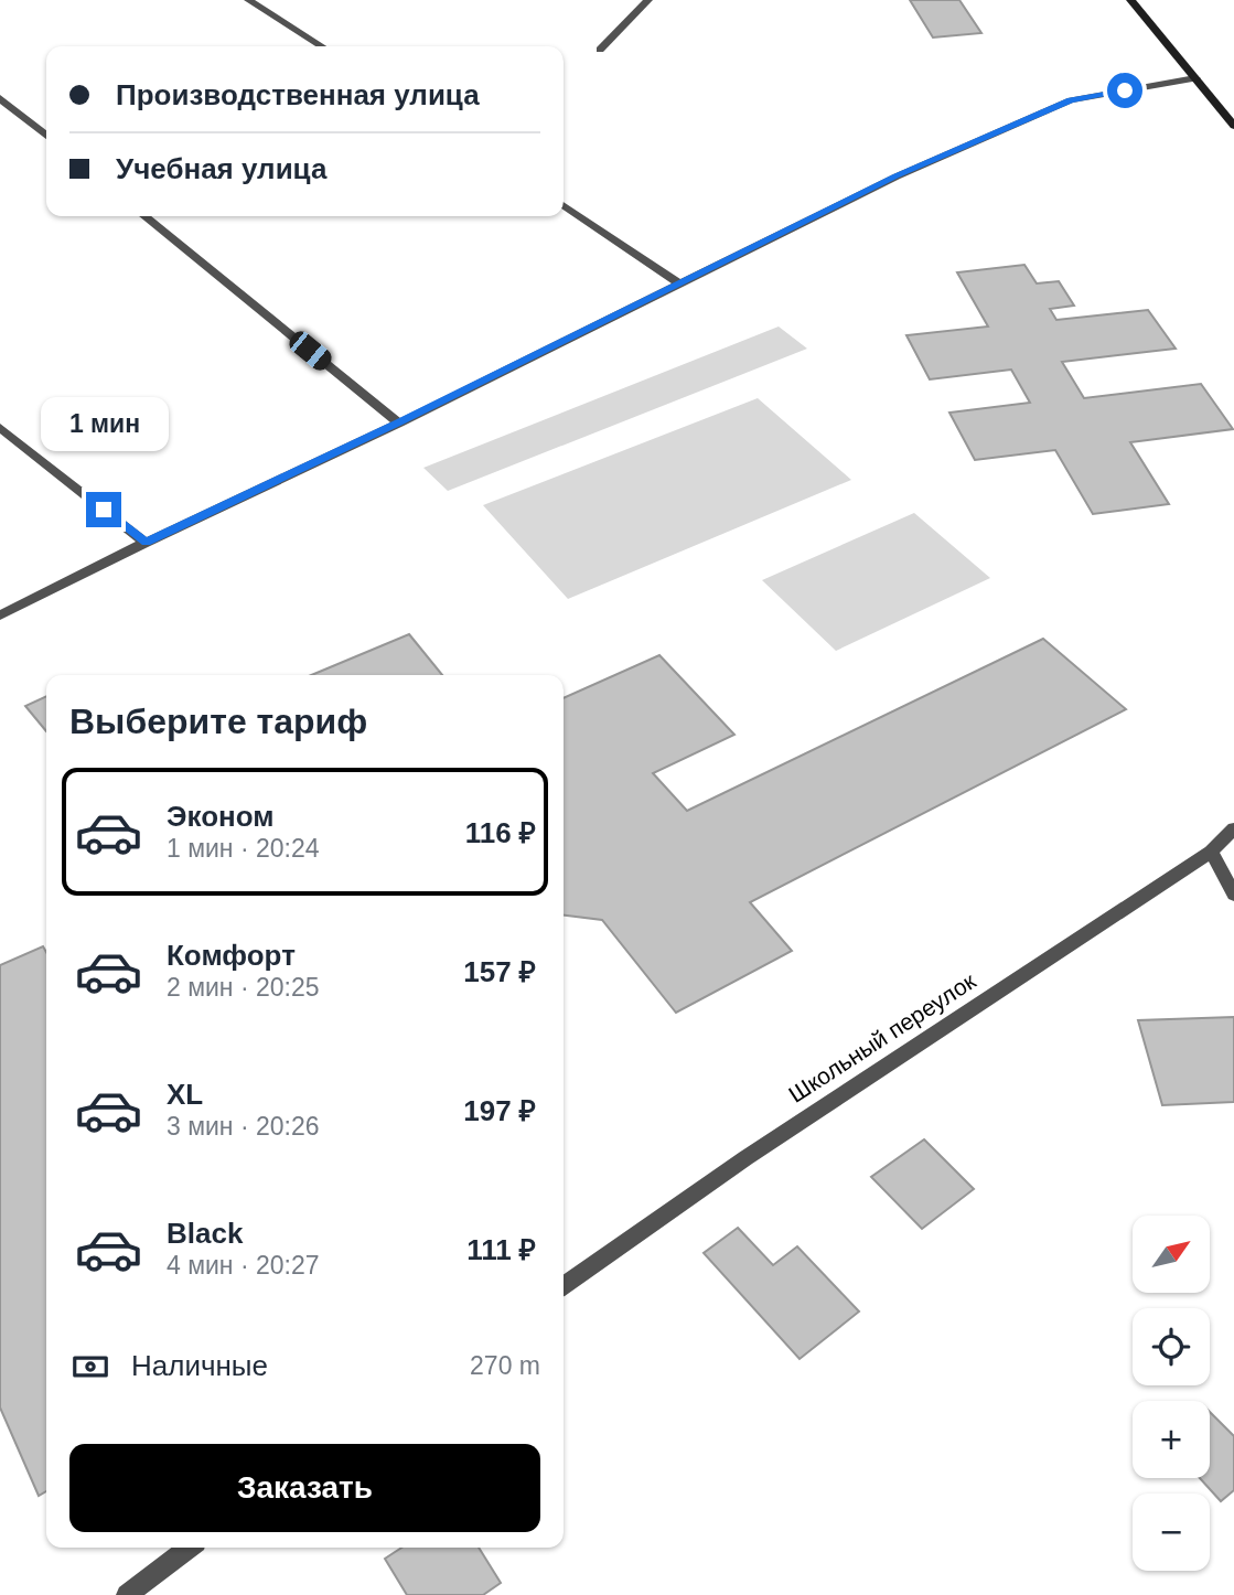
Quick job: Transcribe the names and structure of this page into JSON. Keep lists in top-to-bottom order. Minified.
{"streets":{"street":["Школьный переулок"]},"north":"top right","page":{"banner":["Производственная улица","Учебная улица"],"bubble":"1 мин","heading":"Выберите тариф","list":[{"name":"Эконом","note":"1 мин · 20:24","value":"116 ₽"},{"name":"Комфорт","note":"2 мин · 20:25","value":"157 ₽"},{"name":"XL","note":"3 мин · 20:26","value":"197 ₽"},{"name":"Black","note":"4 мин · 20:27","value":"111 ₽"}],"map_buttons":["+","−"],"pay":["Наличные","270 m"],"buttons":"Заказать"}}
